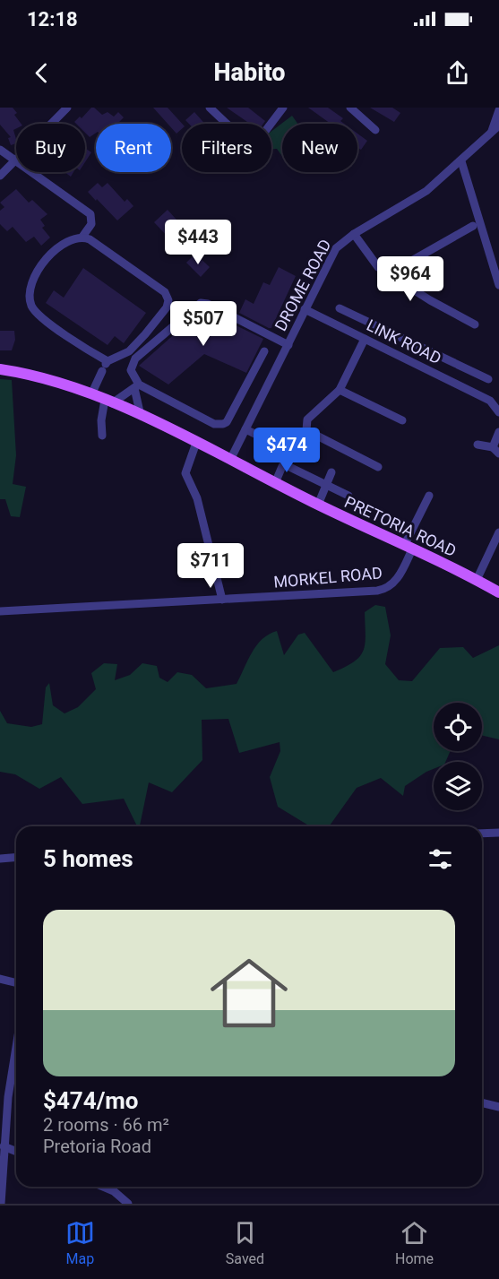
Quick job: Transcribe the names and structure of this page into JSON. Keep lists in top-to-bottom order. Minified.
{"streets":{"main road":["PRETORIA ROAD"],"street":["DROME ROAD","LINK ROAD","MORKEL ROAD"]},"crossings":[["DROME ROAD","LINK ROAD"],["DROME ROAD","PRETORIA ROAD"],["PRETORIA ROAD","MORKEL ROAD"]],"page":{"status":"12:18","header":"Habito","chip":["Buy","Rent","Filters","New"],"price":["$443","$964","$507","$474","$711"],"heading":"5 homes","list":[{"name":"$474/mo","note":"2 rooms · 66 m² · Pretoria Road"}],"tabs":["Map","Saved","Home"]}}
